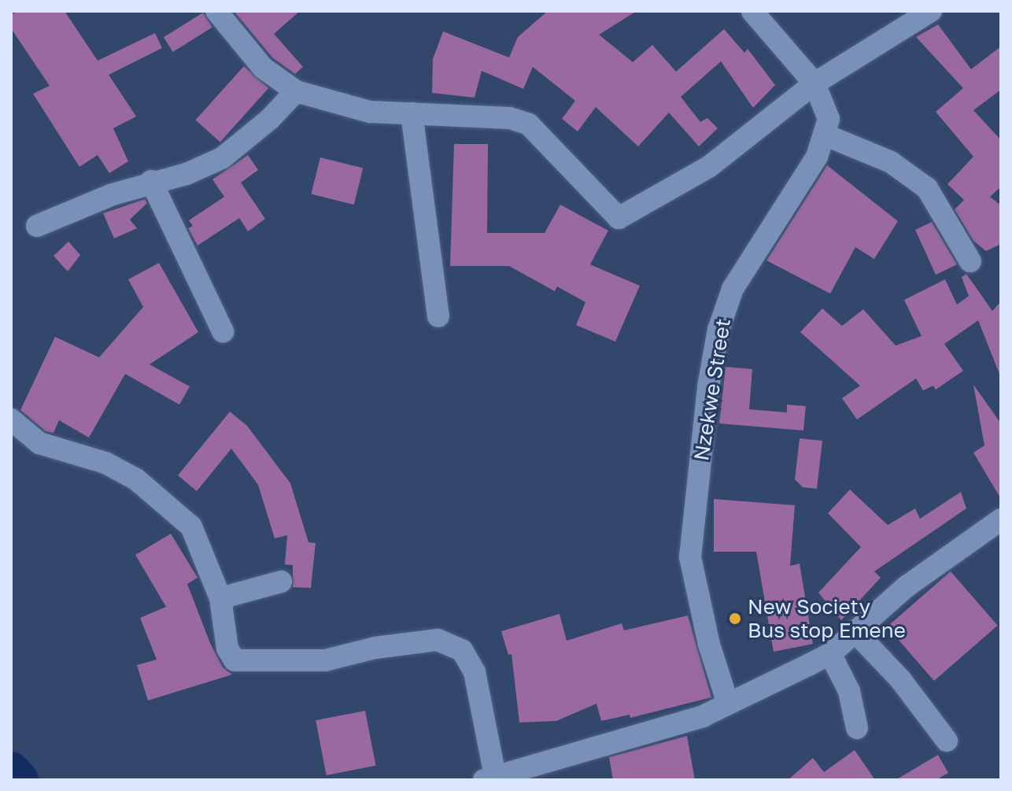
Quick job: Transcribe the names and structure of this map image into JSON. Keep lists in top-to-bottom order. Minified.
{"streets":{"street":["Nzekwe Street"]},"places":["New Society Bus stop Emene"]}
